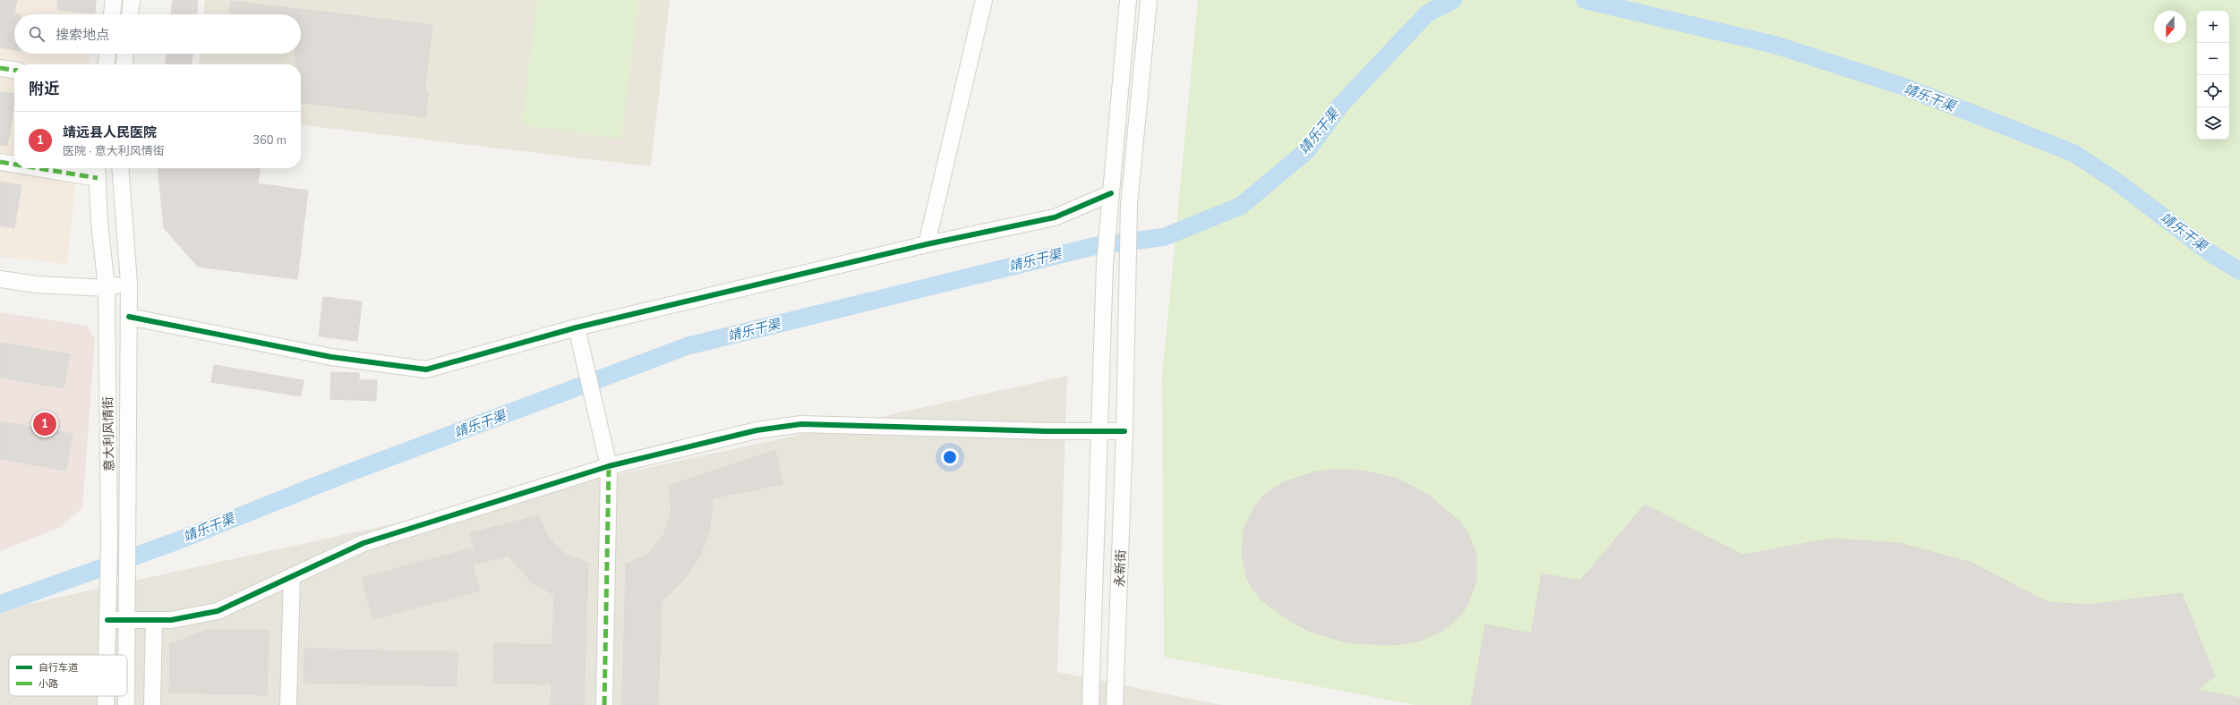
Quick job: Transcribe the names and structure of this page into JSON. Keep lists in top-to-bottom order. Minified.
{"streets":{"street":["意大利风情街","永新街"]},"water":["靖乐干渠"],"legend":["自行车道","小路"],"north":"bottom","page":{"map_buttons":["+","−"],"search":"搜索地点","heading":"附近","list":[{"mark":"1","name":"靖远县人民医院","note":"医院 · 意大利风情街","value":"360 m"}],"pins":"1"}}
